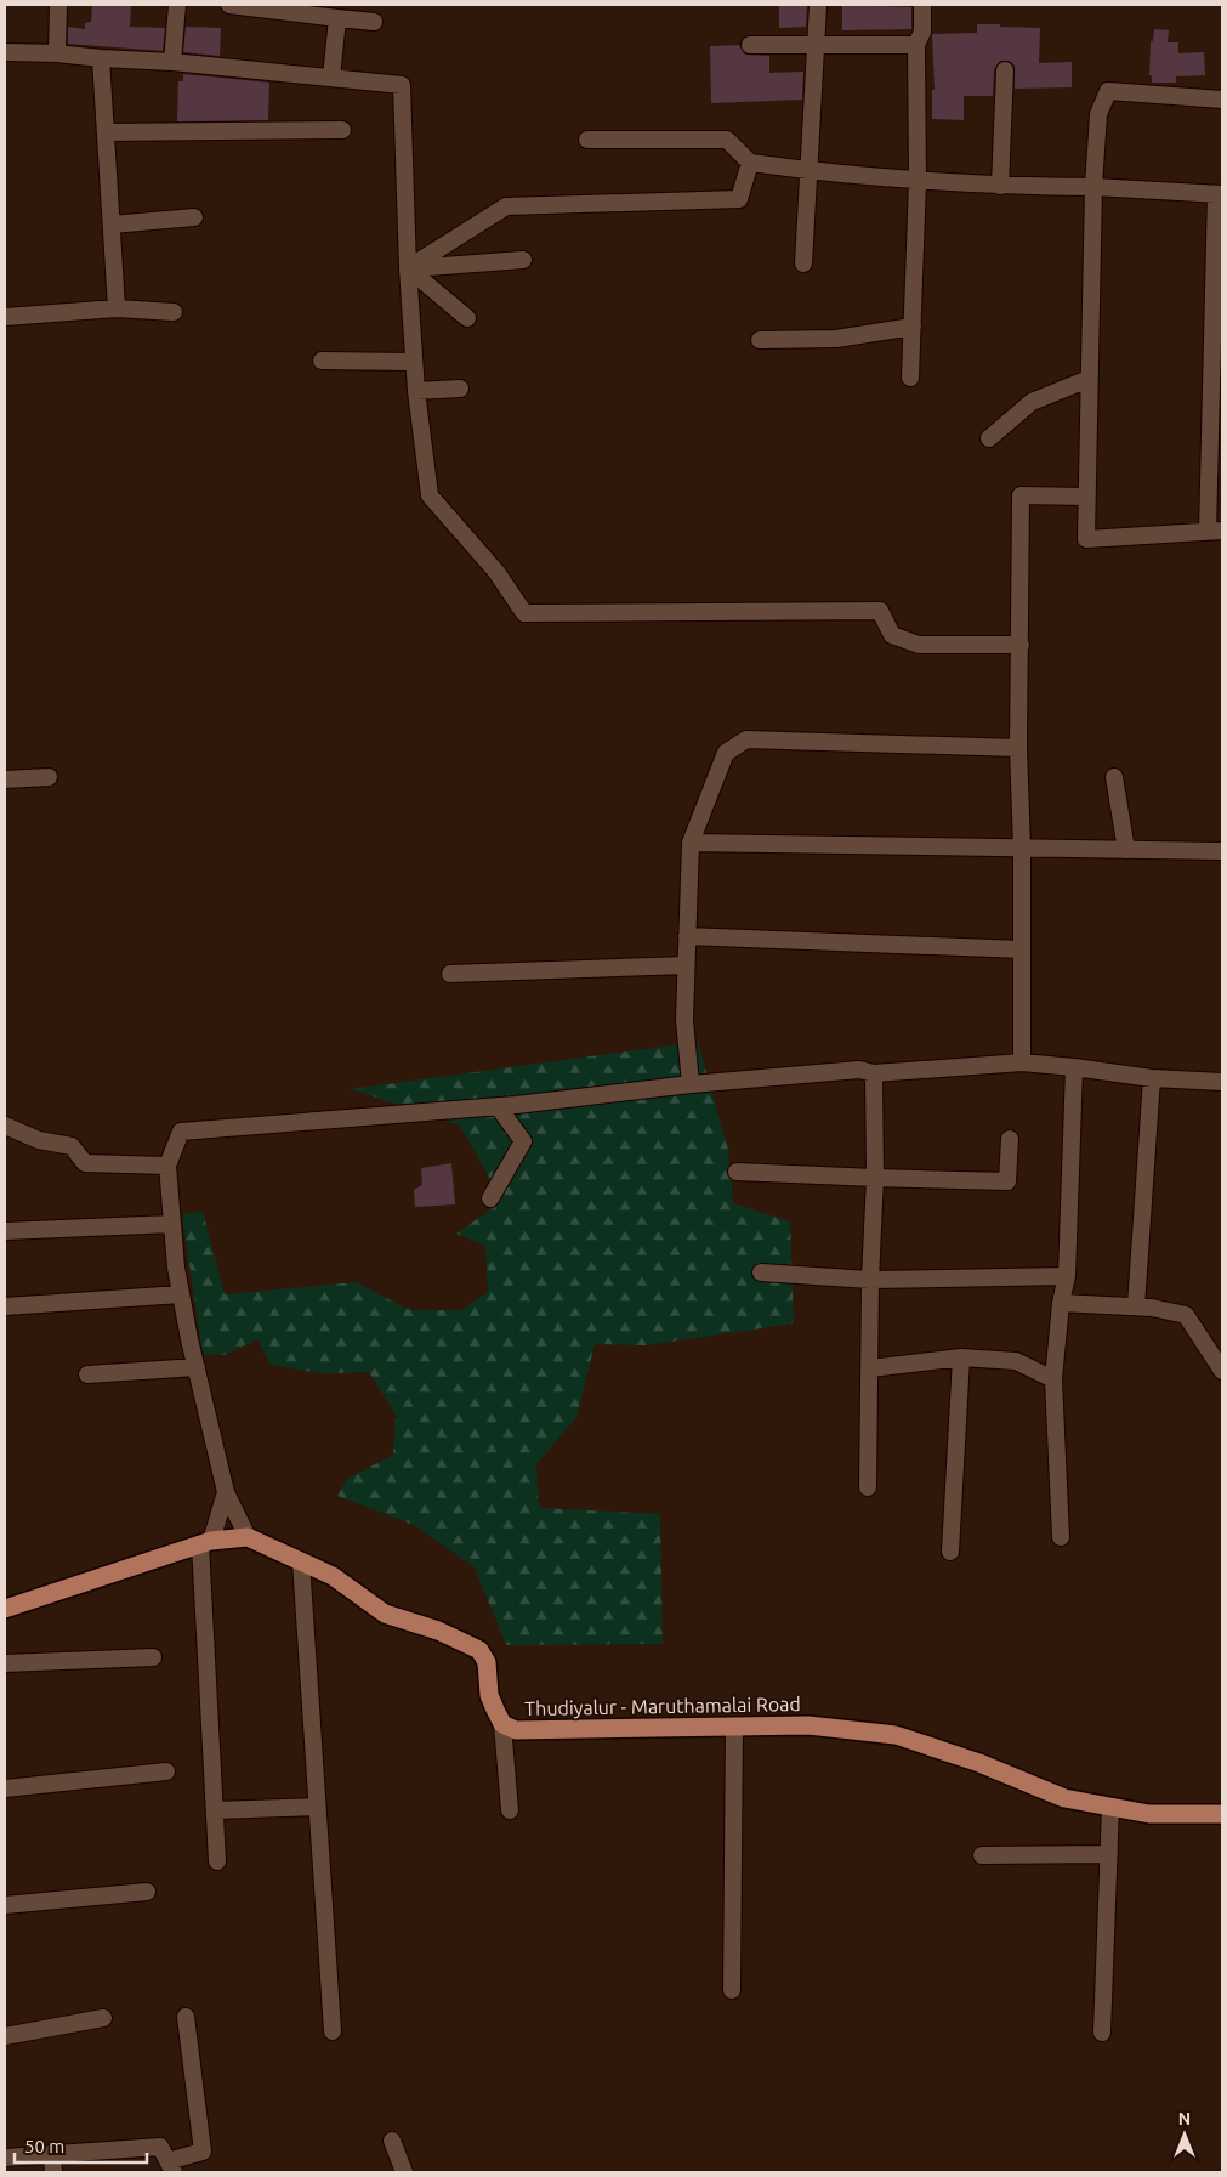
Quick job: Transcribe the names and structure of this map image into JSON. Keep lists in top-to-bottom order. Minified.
{"streets":{"main road":["Thudiyalur - Maruthamalai Road"]},"scale_bar":"50 m","north":"top"}
